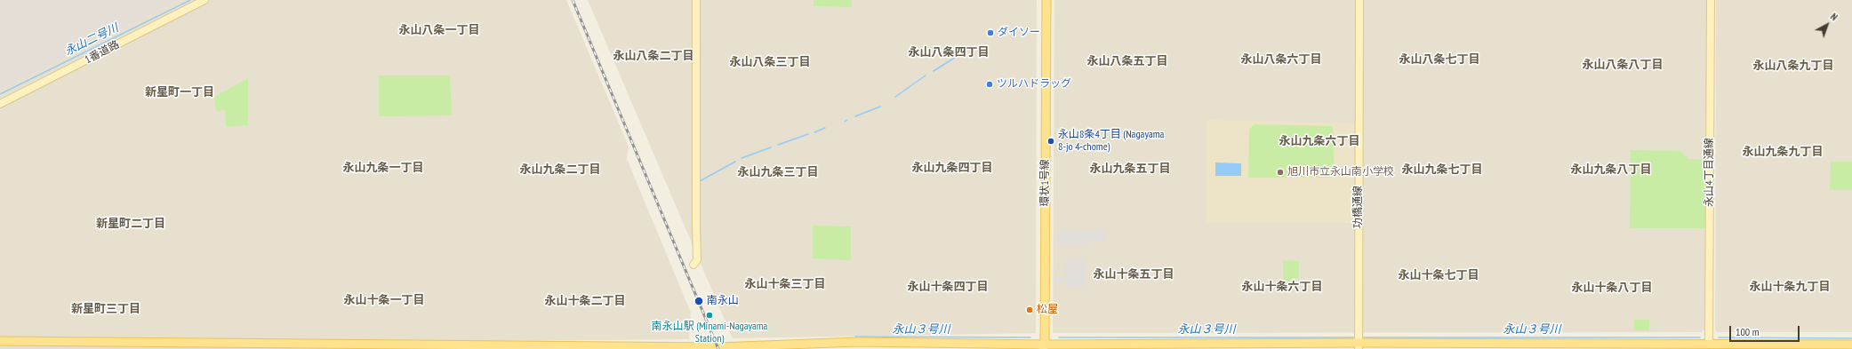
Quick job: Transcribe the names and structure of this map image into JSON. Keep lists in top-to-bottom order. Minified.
{"streets":{"main road":["環状1号線"],"street":["1番道路","永山4丁目通線","功橋通線"]},"districts":["永山八条一丁目","永山八条四丁目","永山八条二丁目","永山八条六丁目","永山八条七丁目","永山八条五丁目","永山八条三丁目","永山八条八丁目","永山八条九丁目","新星町一丁目","永山九条六丁目","永山九条九丁目","永山九条一丁目","永山九条四丁目","永山九条五丁目","永山九条二丁目","永山九条七丁目","永山九条八丁目","永山九条三丁目","新星町二丁目","永山十条五丁目","永山十条七丁目","永山十条三丁目","永山十条四丁目","永山十条六丁目","永山十条九丁目","永山十条八丁目","永山十条一丁目","永山十条二丁目","新星町三丁目"],"water":["永山二号川","永山３号川"],"places":["ダイソー","ツルハドラッグ","永山8条4丁目 (Nagayama 8-jo 4-chome)","旭川市立永山南小学校","南永山","松屋","南永山駅 (Minami-Nagayama Station)"],"scale_bar":"100 m","north":"top right"}
